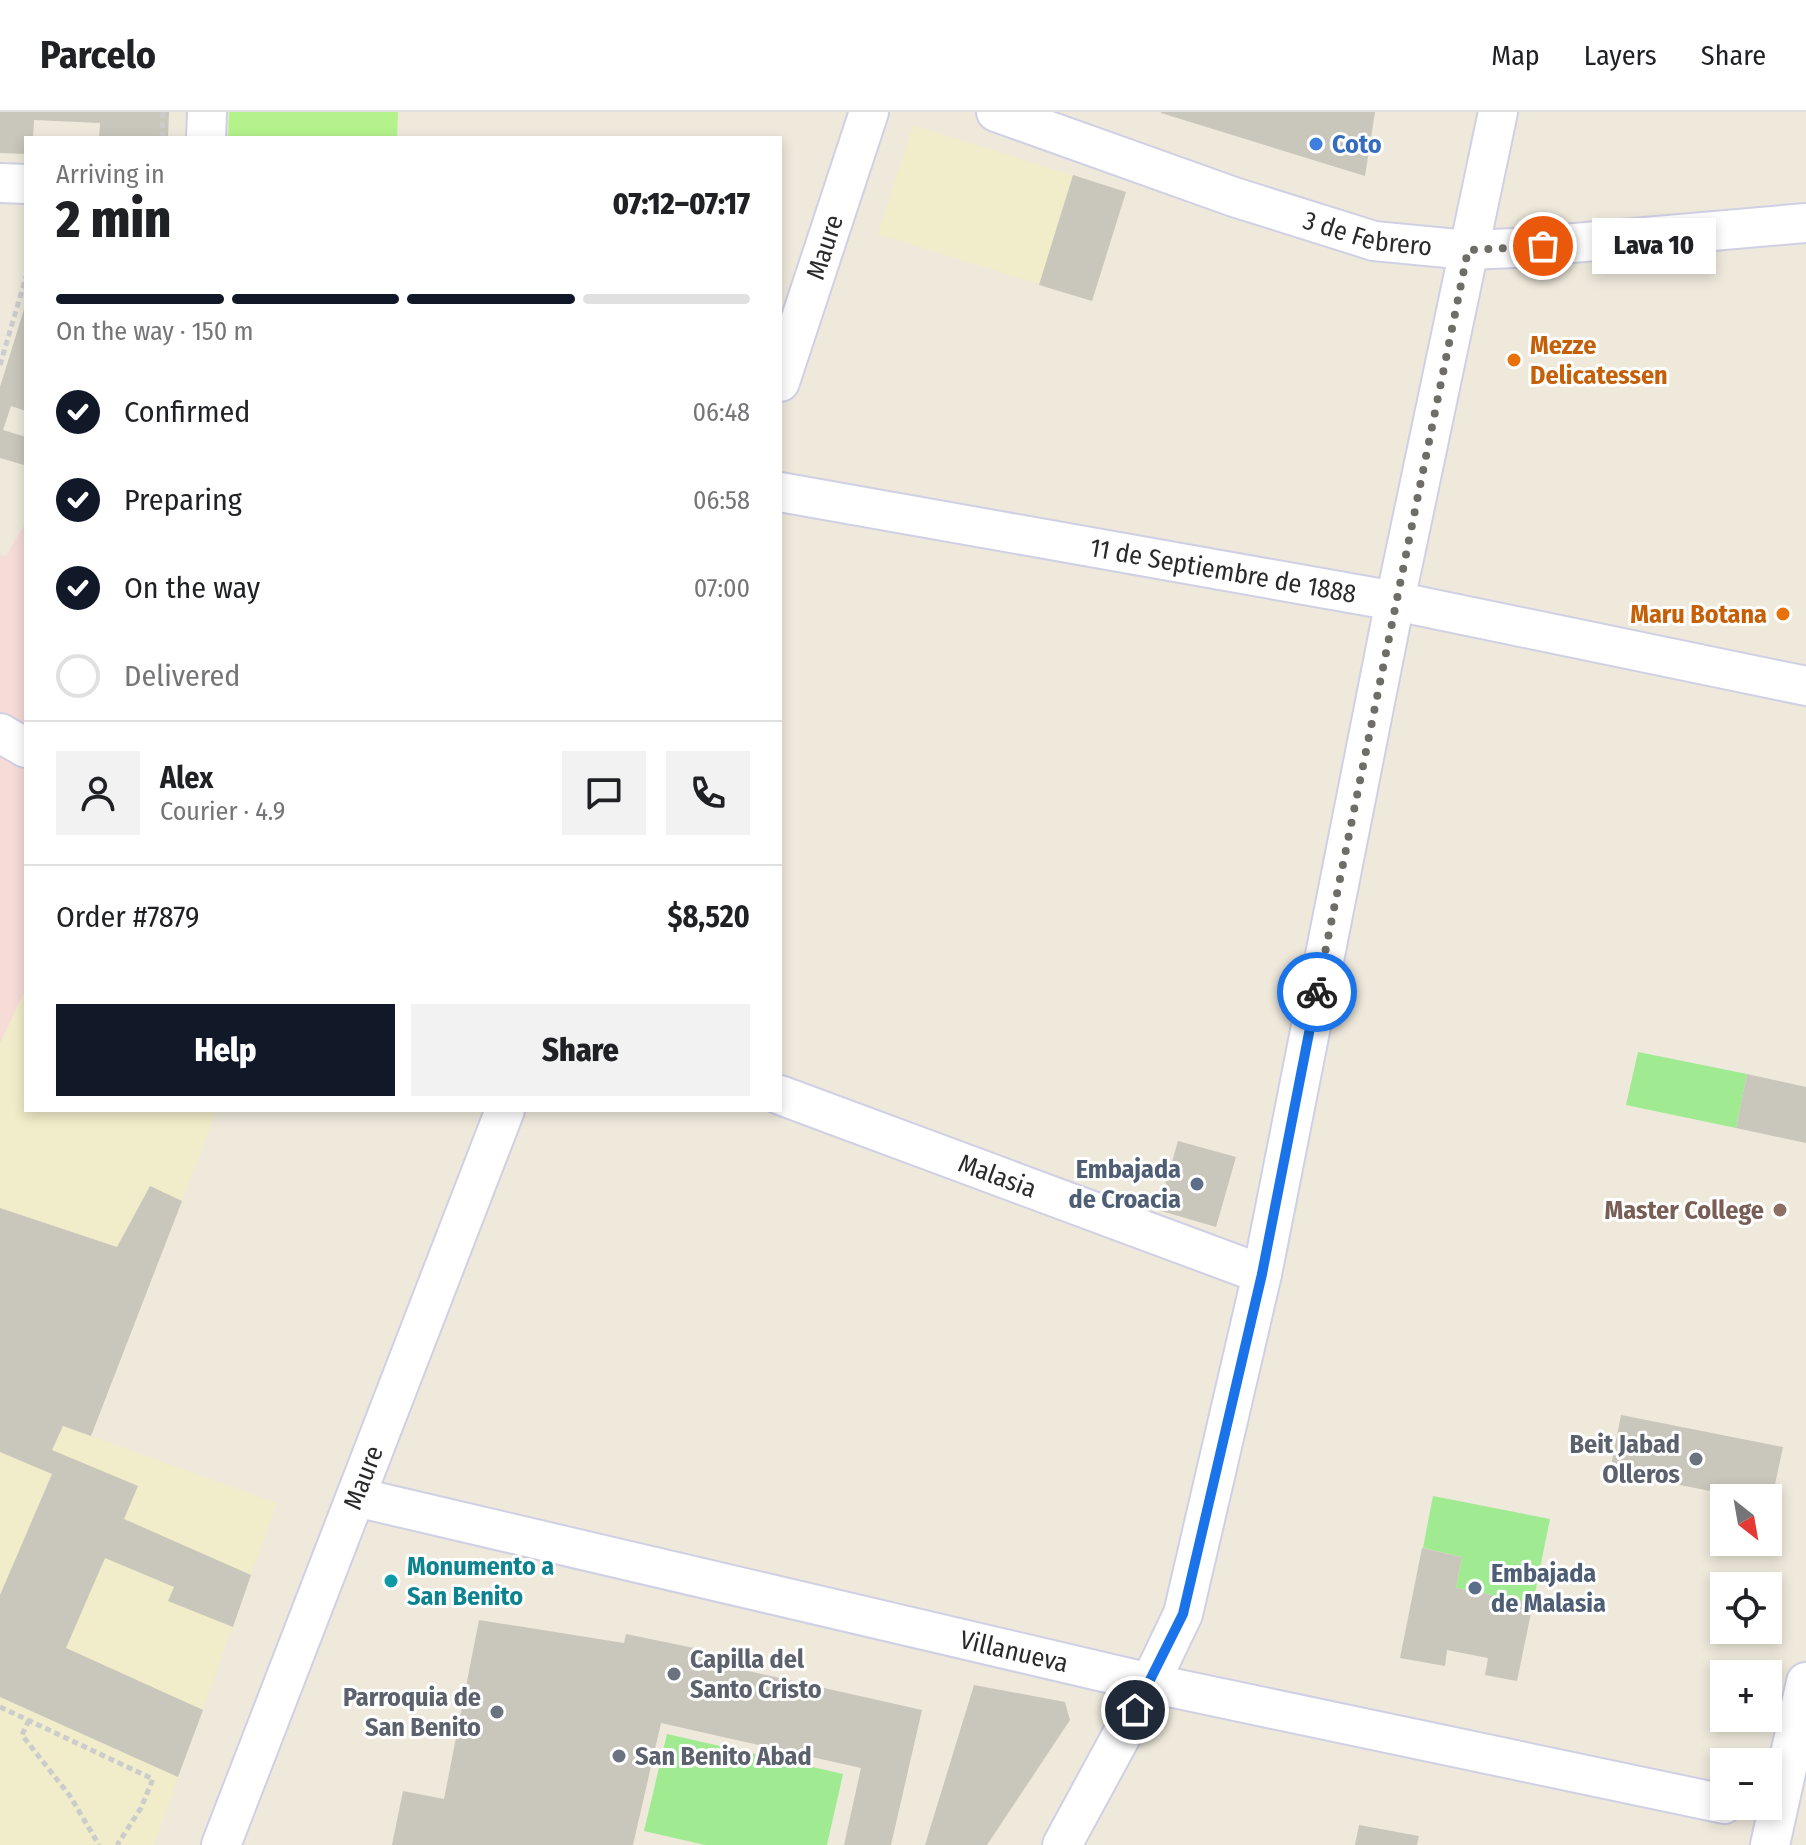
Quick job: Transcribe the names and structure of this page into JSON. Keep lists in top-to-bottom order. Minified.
{"streets":{"street":["3 de Febrero","Maure","11 de Septiembre de 1888","Malasia","Villanueva"]},"crossings":[["Maure","Villanueva"]],"places":["Coto","Lava 10","Mezze Delicatessen","Maru Botana","Embajada de Croacia","Master College","Beit Jabad Olleros","Monumento a San Benito","Embajada de Malasia","Capilla del Santo Cristo","Parroquia de San Benito","San Benito Abad"],"north":"bottom right","page":{"header":"Parcelo","nav":["Map","Layers","Share"],"heading":["2 min","Arriving in","07:12–07:17"],"panel":["Alex","Courier · 4.9","Order #7879","$8,520"],"bubble":"Lava 10","bar":"On the way · 150 m","list":[["Confirmed","06:48"],["Preparing","06:58"],["On the way","07:00"],"Delivered"],"buttons":["Help","Share"],"map_buttons":["+","−"]}}
